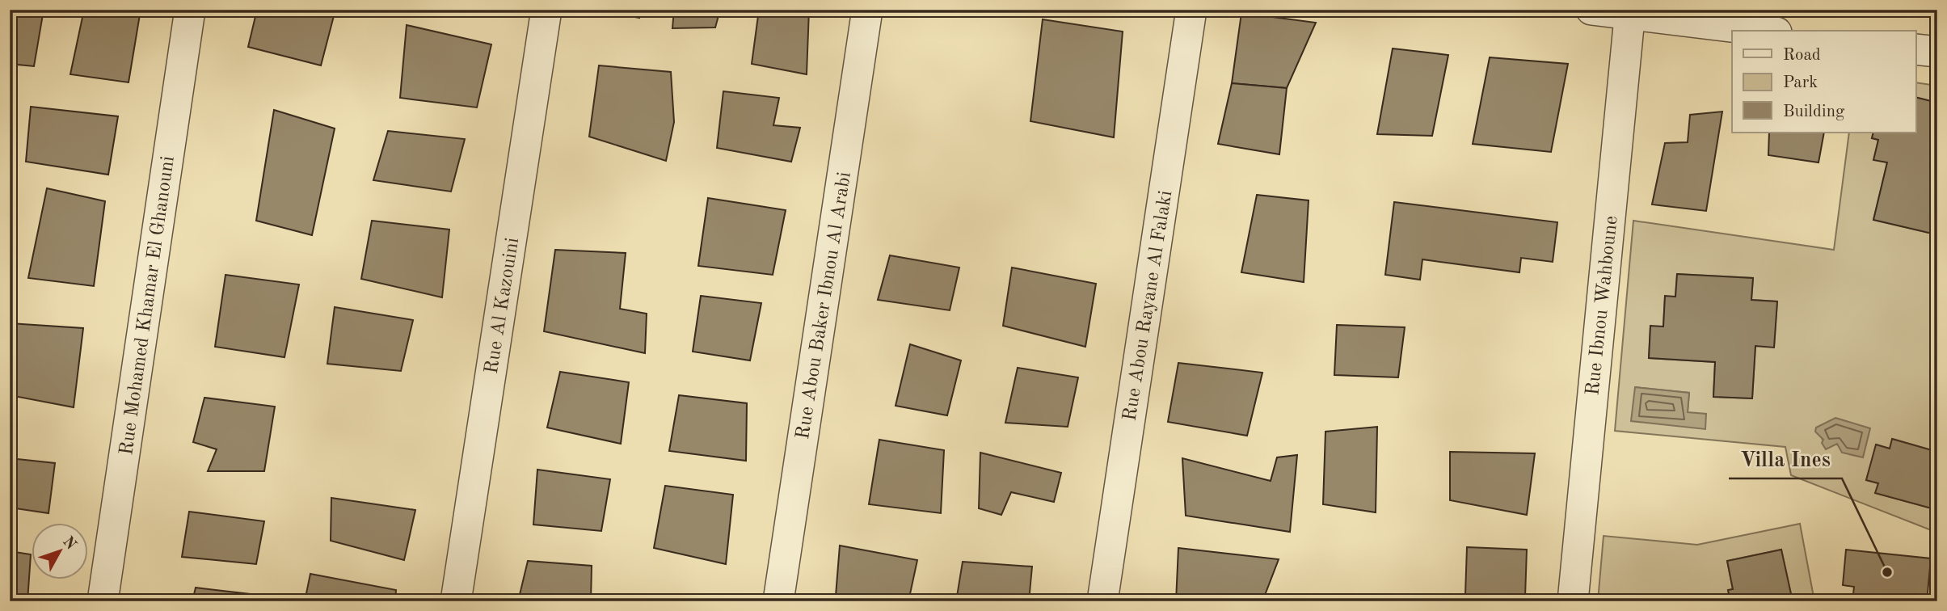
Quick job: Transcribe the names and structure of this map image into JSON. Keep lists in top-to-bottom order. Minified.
{"streets":{"street":["Rue Mohamed Khamar El Ghanouni","Rue Al Kazouini","Rue Abou Baker Ibnou Al Arabi","Rue Abou Rayane Al Falaki","Rue Ibnou Wahboune"]},"places":["Villa Ines"],"legend":["Road","Park","Building"],"north":"top right"}
